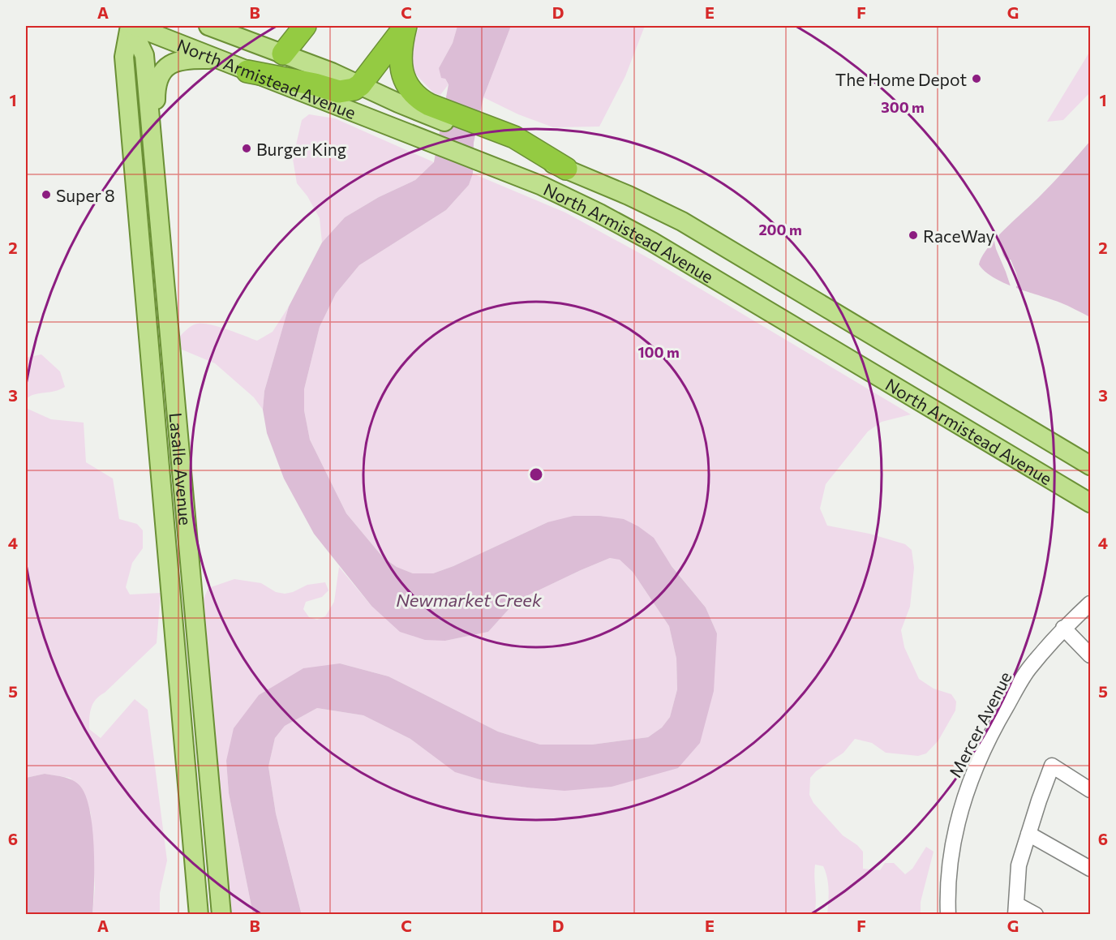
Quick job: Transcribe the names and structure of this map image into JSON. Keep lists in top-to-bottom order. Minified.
{"streets":{"main road":["North Armistead Avenue","Lasalle Avenue"],"street":["Mercer Avenue"]},"crossings":[["North Armistead Avenue","Lasalle Avenue"]],"water":["Newmarket Creek"],"places":["The Home Depot","Burger King","Super 8","RaceWay"],"grid":{"columns":["A","B","C","D","E","F","G"],"rows":["1","2","3","4","5","6"]},"rings":["300 m","200 m","100 m"]}
